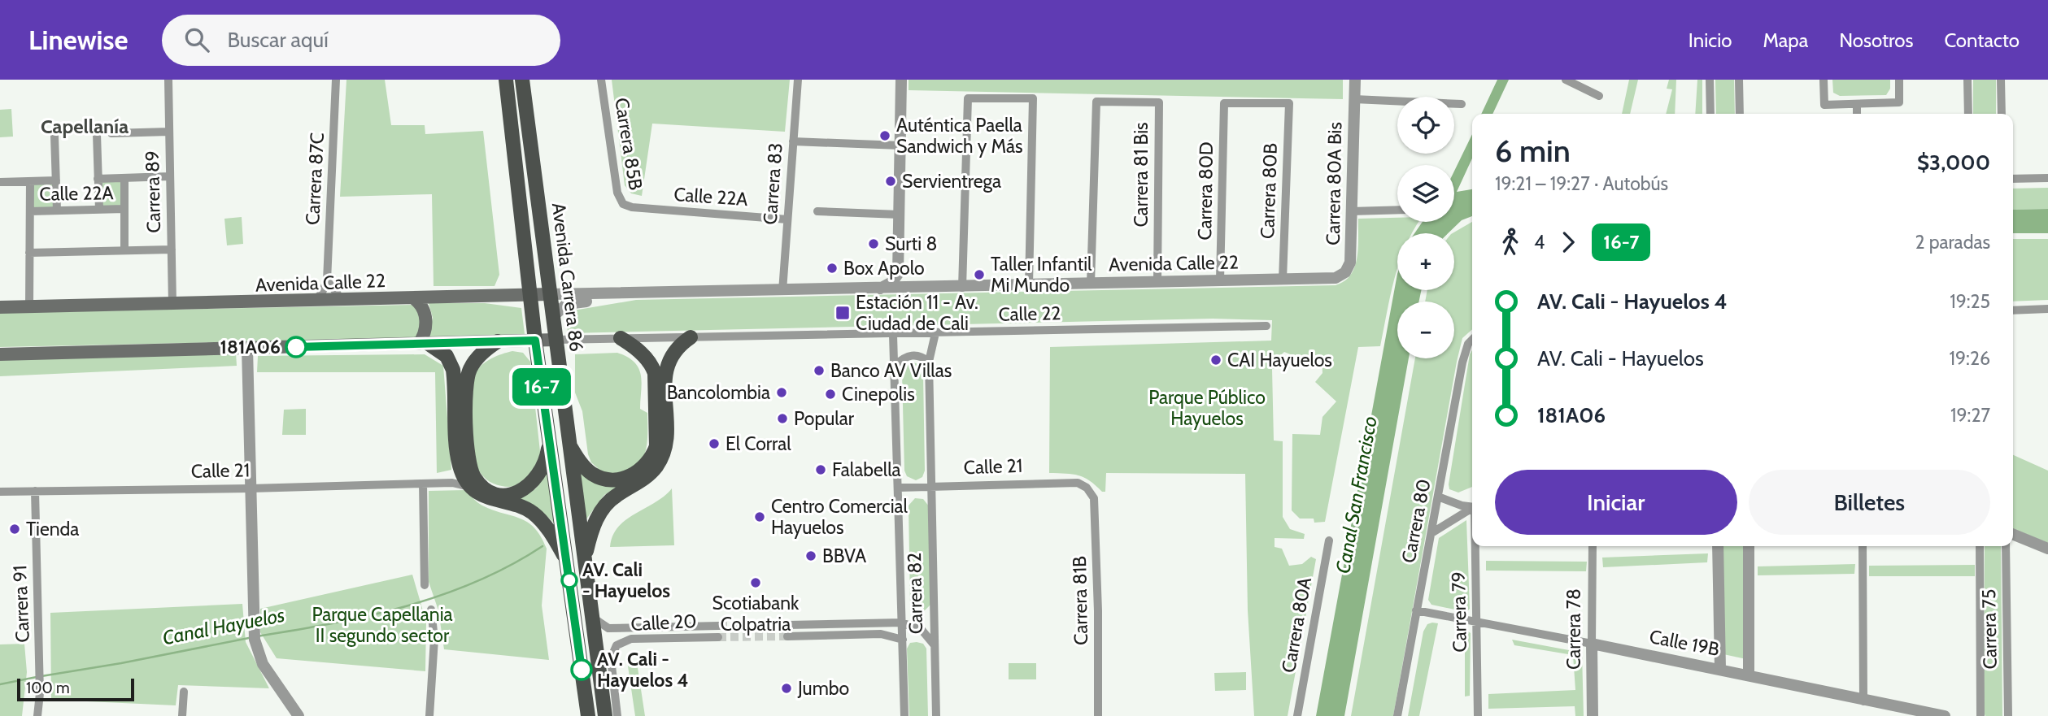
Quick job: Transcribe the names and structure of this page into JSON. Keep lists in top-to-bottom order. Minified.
{"streets":{"main road":["Avenida Calle 22","Avenida Carrera 86"],"street":["Carrera 85B","Carrera 81 Bis","Carrera 87C","Carrera 83","Carrera 80A Bis","Carrera 80D","Carrera 80B","Carrera 89","Calle 22A","Calle 22","Calle 21","Carrera 80","Carrera 82","Carrera 81B","Carrera 91","Carrera 79","Calle 20","Carrera 80A","Carrera 78","Carrera 75","Calle 19B"]},"crossings":[["Carrera 85B","Calle 22A"],["Carrera 81 Bis","Avenida Calle 22"],["Carrera 87C","Avenida Calle 22"],["Carrera 83","Calle 22A"],["Carrera 83","Avenida Calle 22"],["Carrera 80A Bis","Avenida Calle 22"],["Carrera 80D","Carrera 80B"],["Carrera 80D","Avenida Calle 22"],["Carrera 80B","Avenida Calle 22"],["Carrera 89","Avenida Calle 22"],["Avenida Calle 22","Avenida Carrera 86"],["Avenida Carrera 86","Calle 22"],["Avenida Carrera 86","Calle 20"],["Calle 22","Carrera 82"],["Calle 21","Carrera 82"],["Calle 21","Carrera 81B"],["Calle 21","Carrera 91"],["Carrera 80","Calle 19B"],["Carrera 79","Calle 19B"],["Carrera 78","Calle 19B"]],"districts":["Capellanía"],"water":["Canal San Francisco","Canal Hayuelos"],"parks":["Parque Público Hayuelos","Parque Capellania II segundo sector"],"places":{"other":["Auténtica Paella Sandwich y Más","Servientrega","Surti 8","Box Apolo","Taller Infantil Mi Mundo","181A06","CAI Hayuelos","Banco AV Villas","Bancolombia","Cinepolis","Popular","El Corral","Falabella","Centro Comercial Hayuelos","Tienda","BBVA","AV. Cali - Hayuelos","Scotiabank Colpatria","AV. Cali - Hayuelos 4","Jumbo"],"transit":["Estación 11 - Av. Ciudad de Cali"]},"lines":["bus line 16-7"],"scale_bar":"100 m","page":{"header":"Linewise","search":"Buscar aquí","nav":["Inicio","Mapa","Nosotros","Contacto"],"on_map":"16-7","map_buttons":["+","−"],"heading":["6 min","19:21 – 19:27 · Autobús","$3,000"],"legs":["4","16-7","2 paradas"],"list":[{"name":"AV. Cali - Hayuelos 4","value":"19:25"},{"name":"AV. Cali - Hayuelos","value":"19:26"},{"name":"181A06","value":"19:27"}],"buttons":["Iniciar","Billetes"],"scale":"100 m"}}
